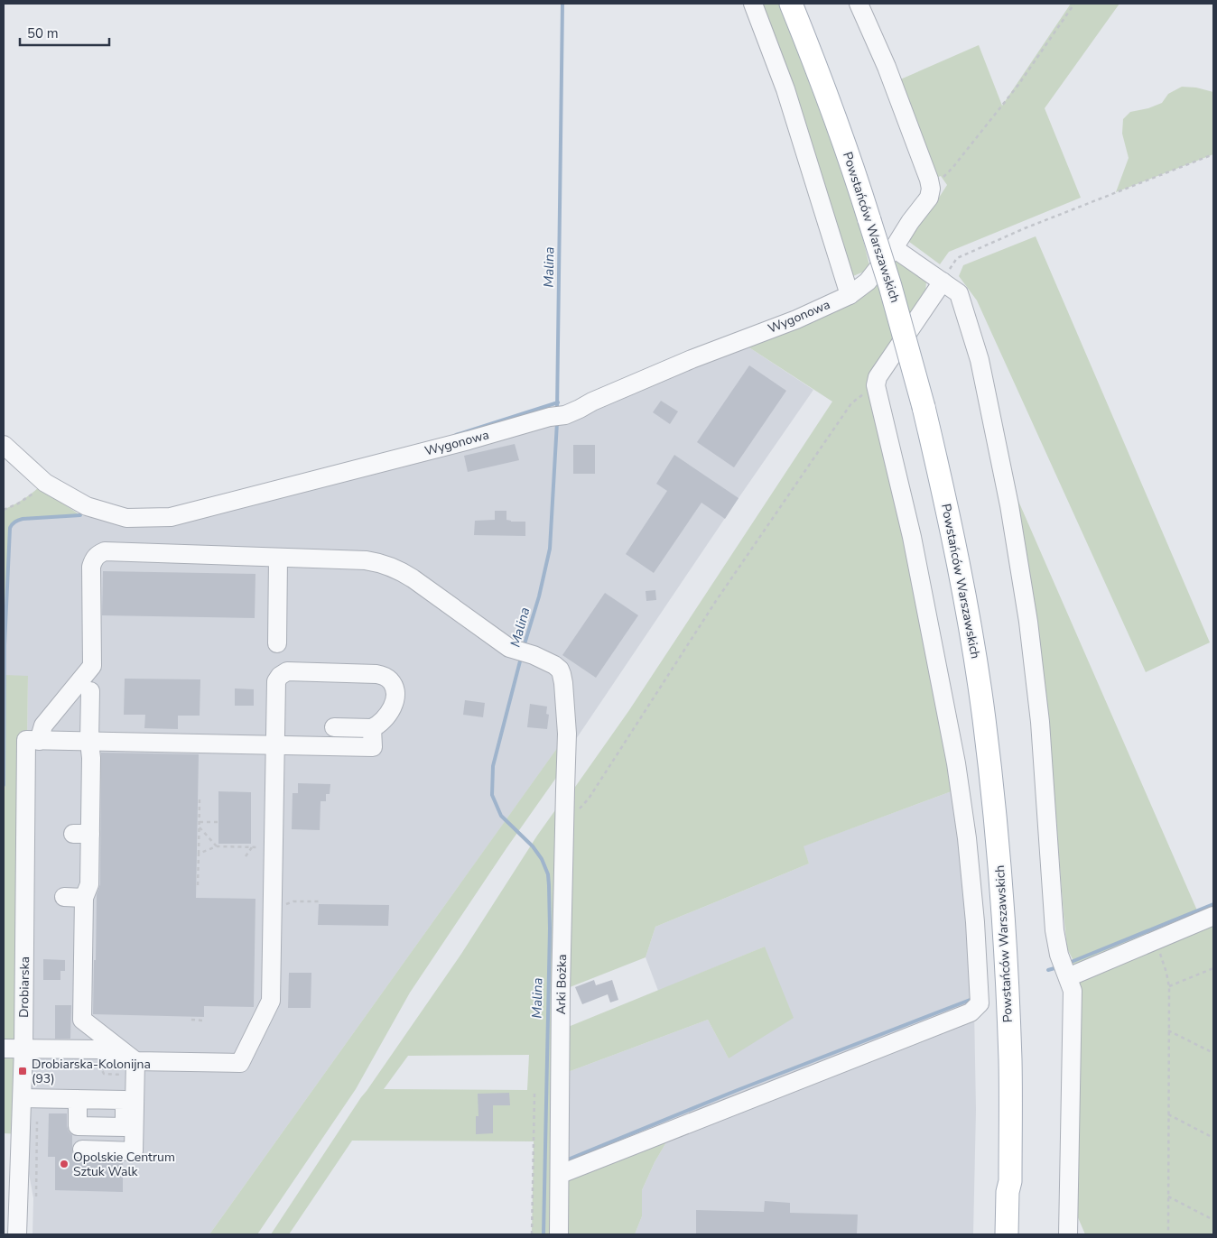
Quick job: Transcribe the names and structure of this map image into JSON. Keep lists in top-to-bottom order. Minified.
{"streets":{"main road":["Powstańców Warszawskich"],"street":["Wygonowa","Arki Bożka","Drobiarska"]},"water":["Malina"],"places":{"transit":["Drobiarska-Kolonijna (93)"],"other":["Opolskie Centrum Sztuk Walk"]},"scale_bar":"50 m"}
